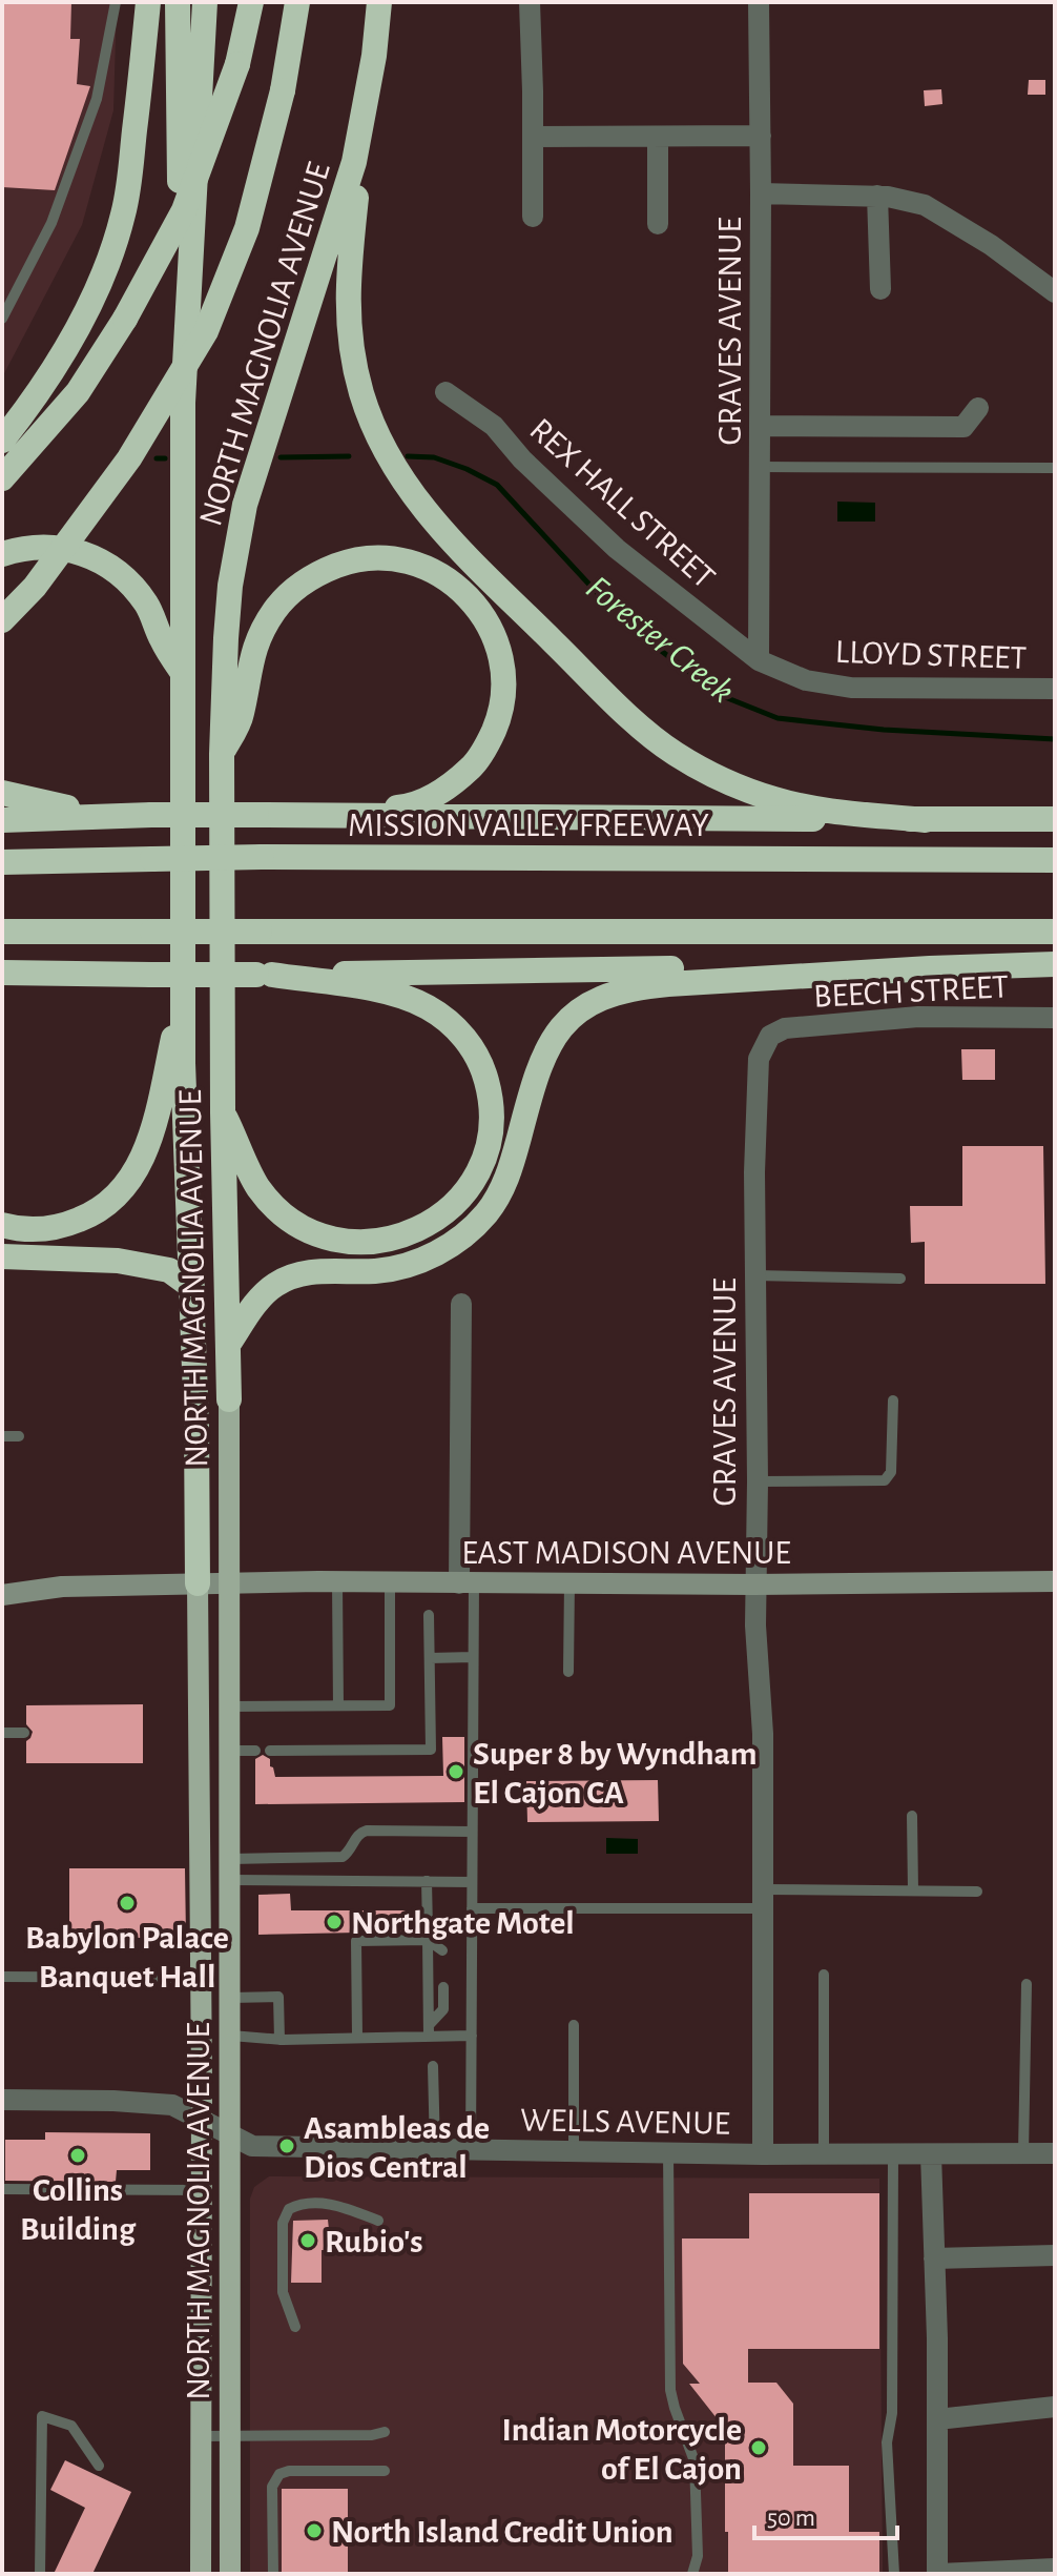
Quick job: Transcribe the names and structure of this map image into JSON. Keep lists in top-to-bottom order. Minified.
{"streets":{"highway":["NORTH MAGNOLIA AVENUE","MISSION VALLEY FREEWAY"],"street":["GRAVES AVENUE","REX HALL STREET","LLOYD STREET","BEECH STREET","EAST MADISON AVENUE","WELLS AVENUE"]},"crossings":[["GRAVES AVENUE","REX HALL STREET"],["GRAVES AVENUE","LLOYD STREET"],["GRAVES AVENUE","BEECH STREET"],["GRAVES AVENUE","EAST MADISON AVENUE"],["GRAVES AVENUE","WELLS AVENUE"],["NORTH MAGNOLIA AVENUE","EAST MADISON AVENUE"],["NORTH MAGNOLIA AVENUE","WELLS AVENUE"],["REX HALL STREET","LLOYD STREET"]],"water":["Forester Creek"],"places":["Super 8 by Wyndham El Cajon CA","Babylon Palace Banquet Hall","Northgate Motel","Asambleas de Dios Central","Collins Building","Rubio's","Indian Motorcycle of El Cajon","North Island Credit Union"],"scale_bar":"50 m"}
